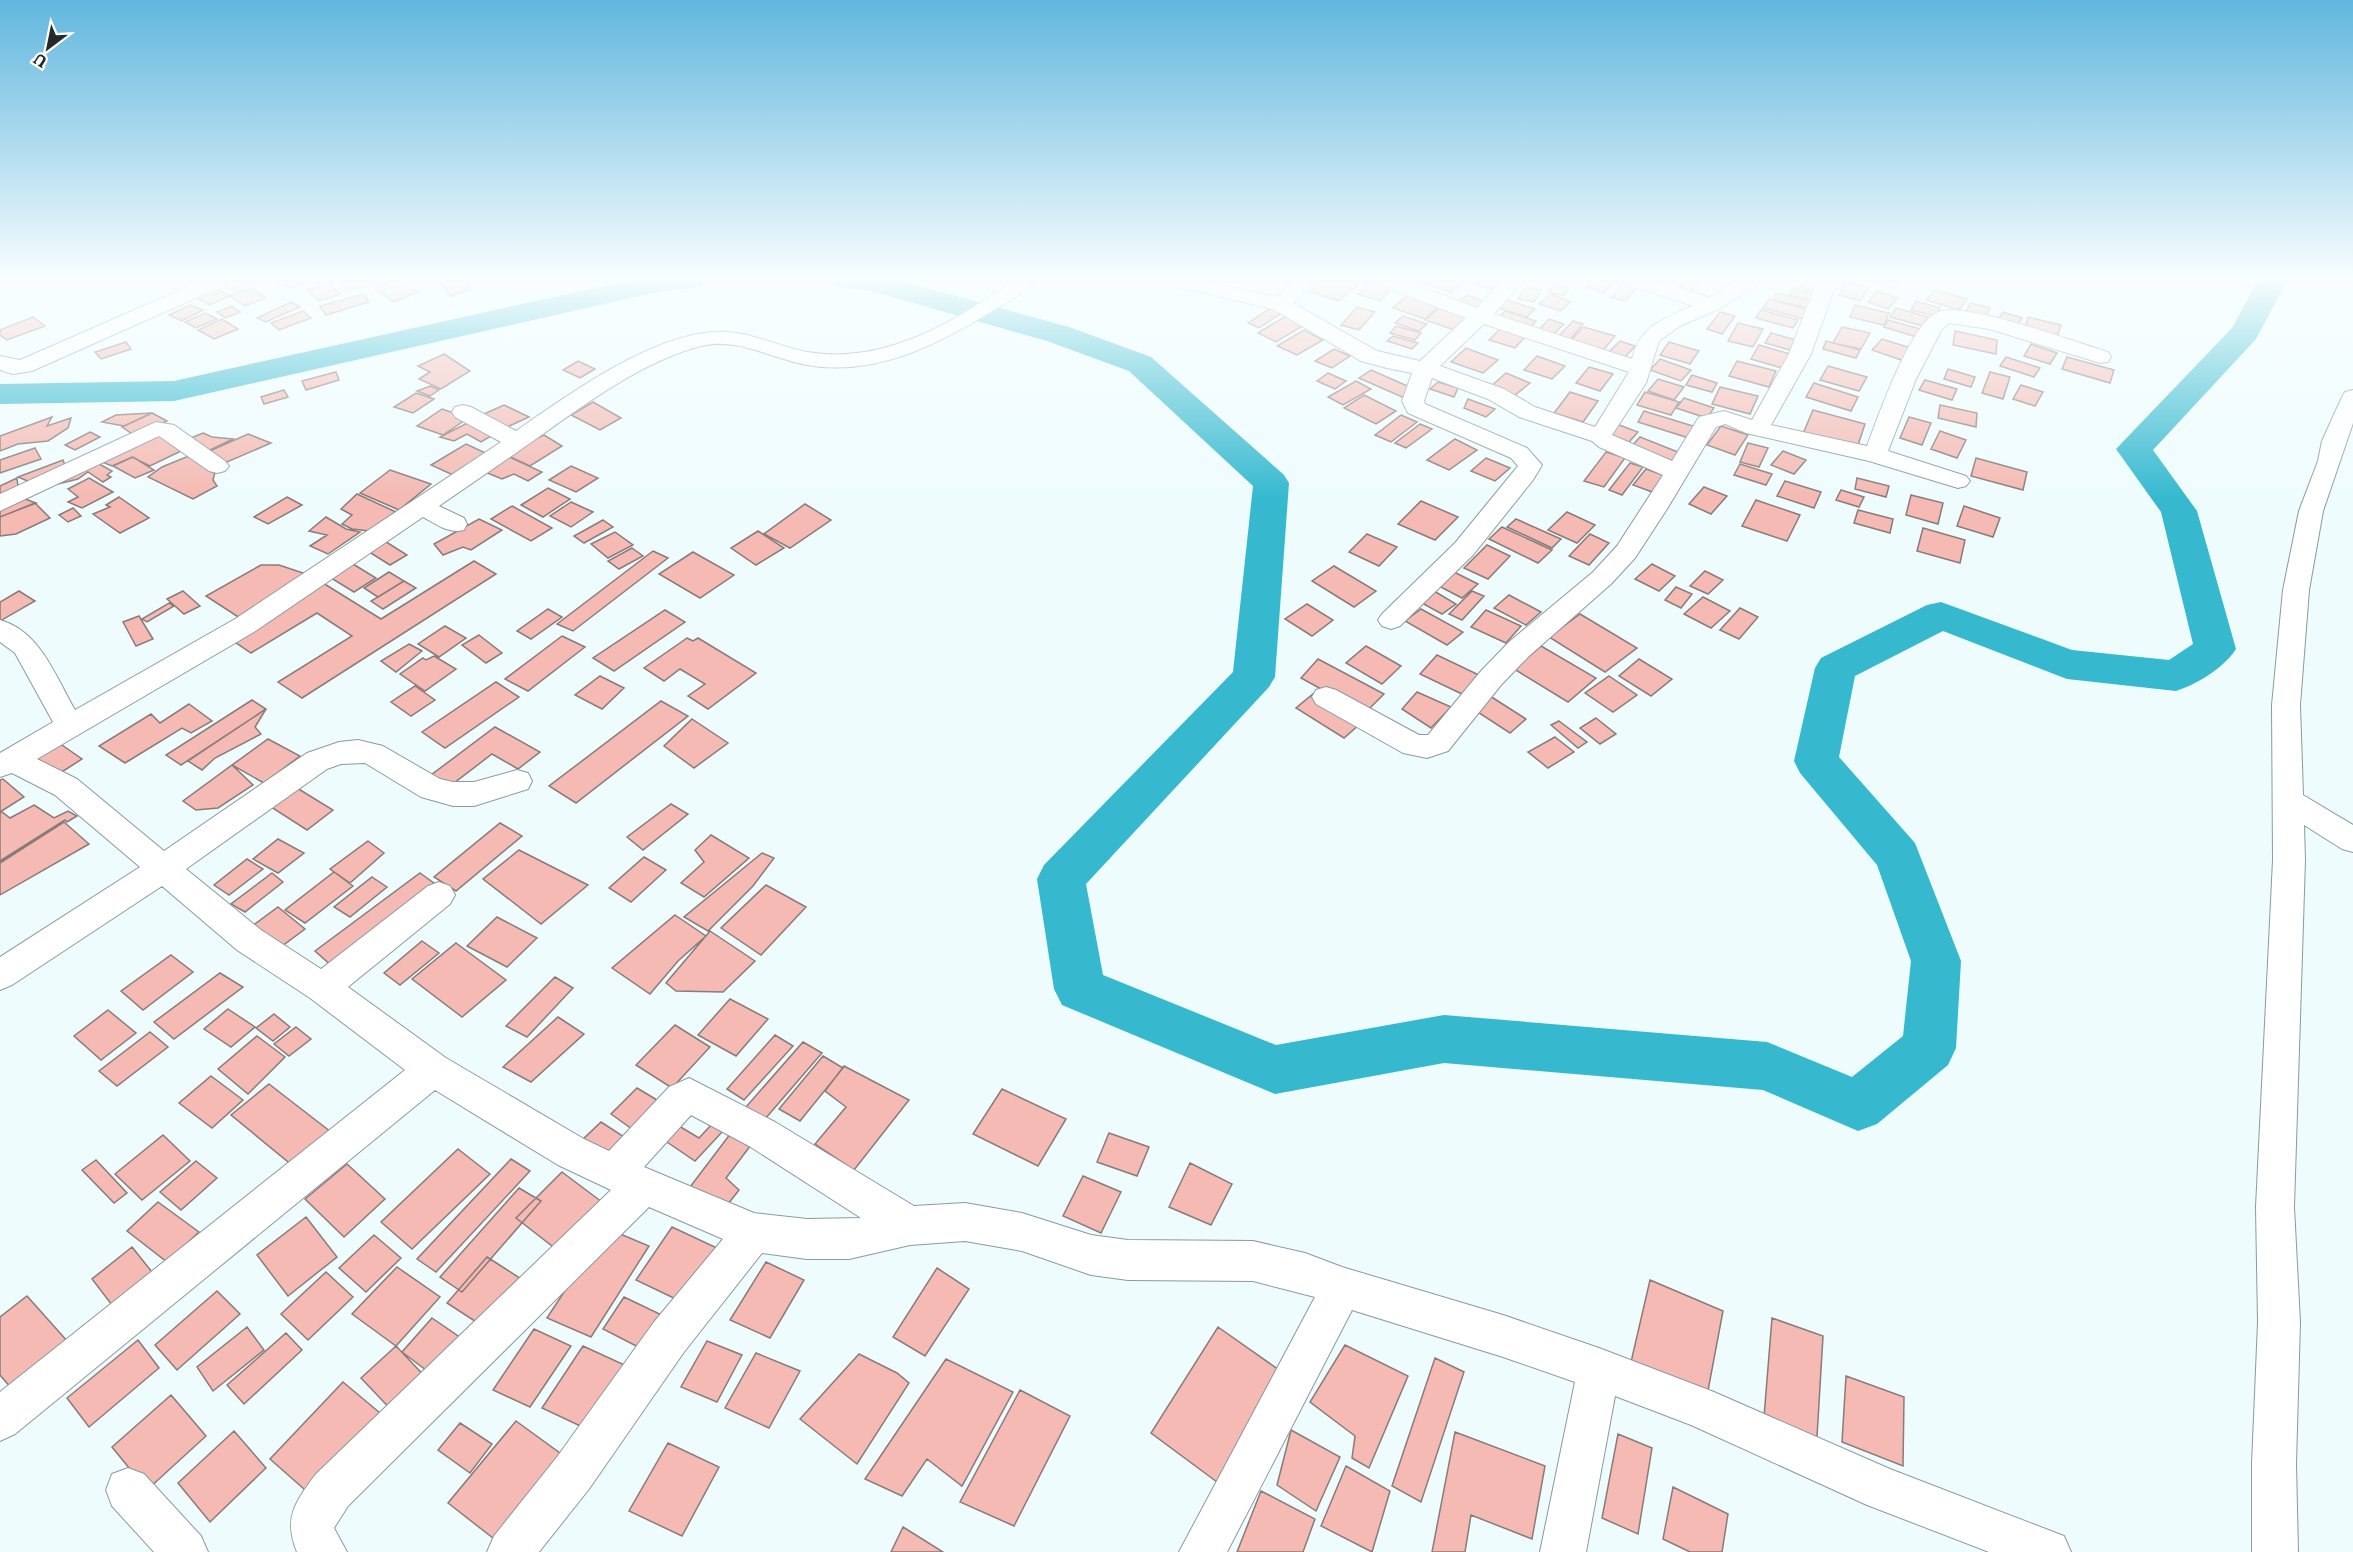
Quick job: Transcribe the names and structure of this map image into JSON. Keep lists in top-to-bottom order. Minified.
{"north":"bottom left"}
